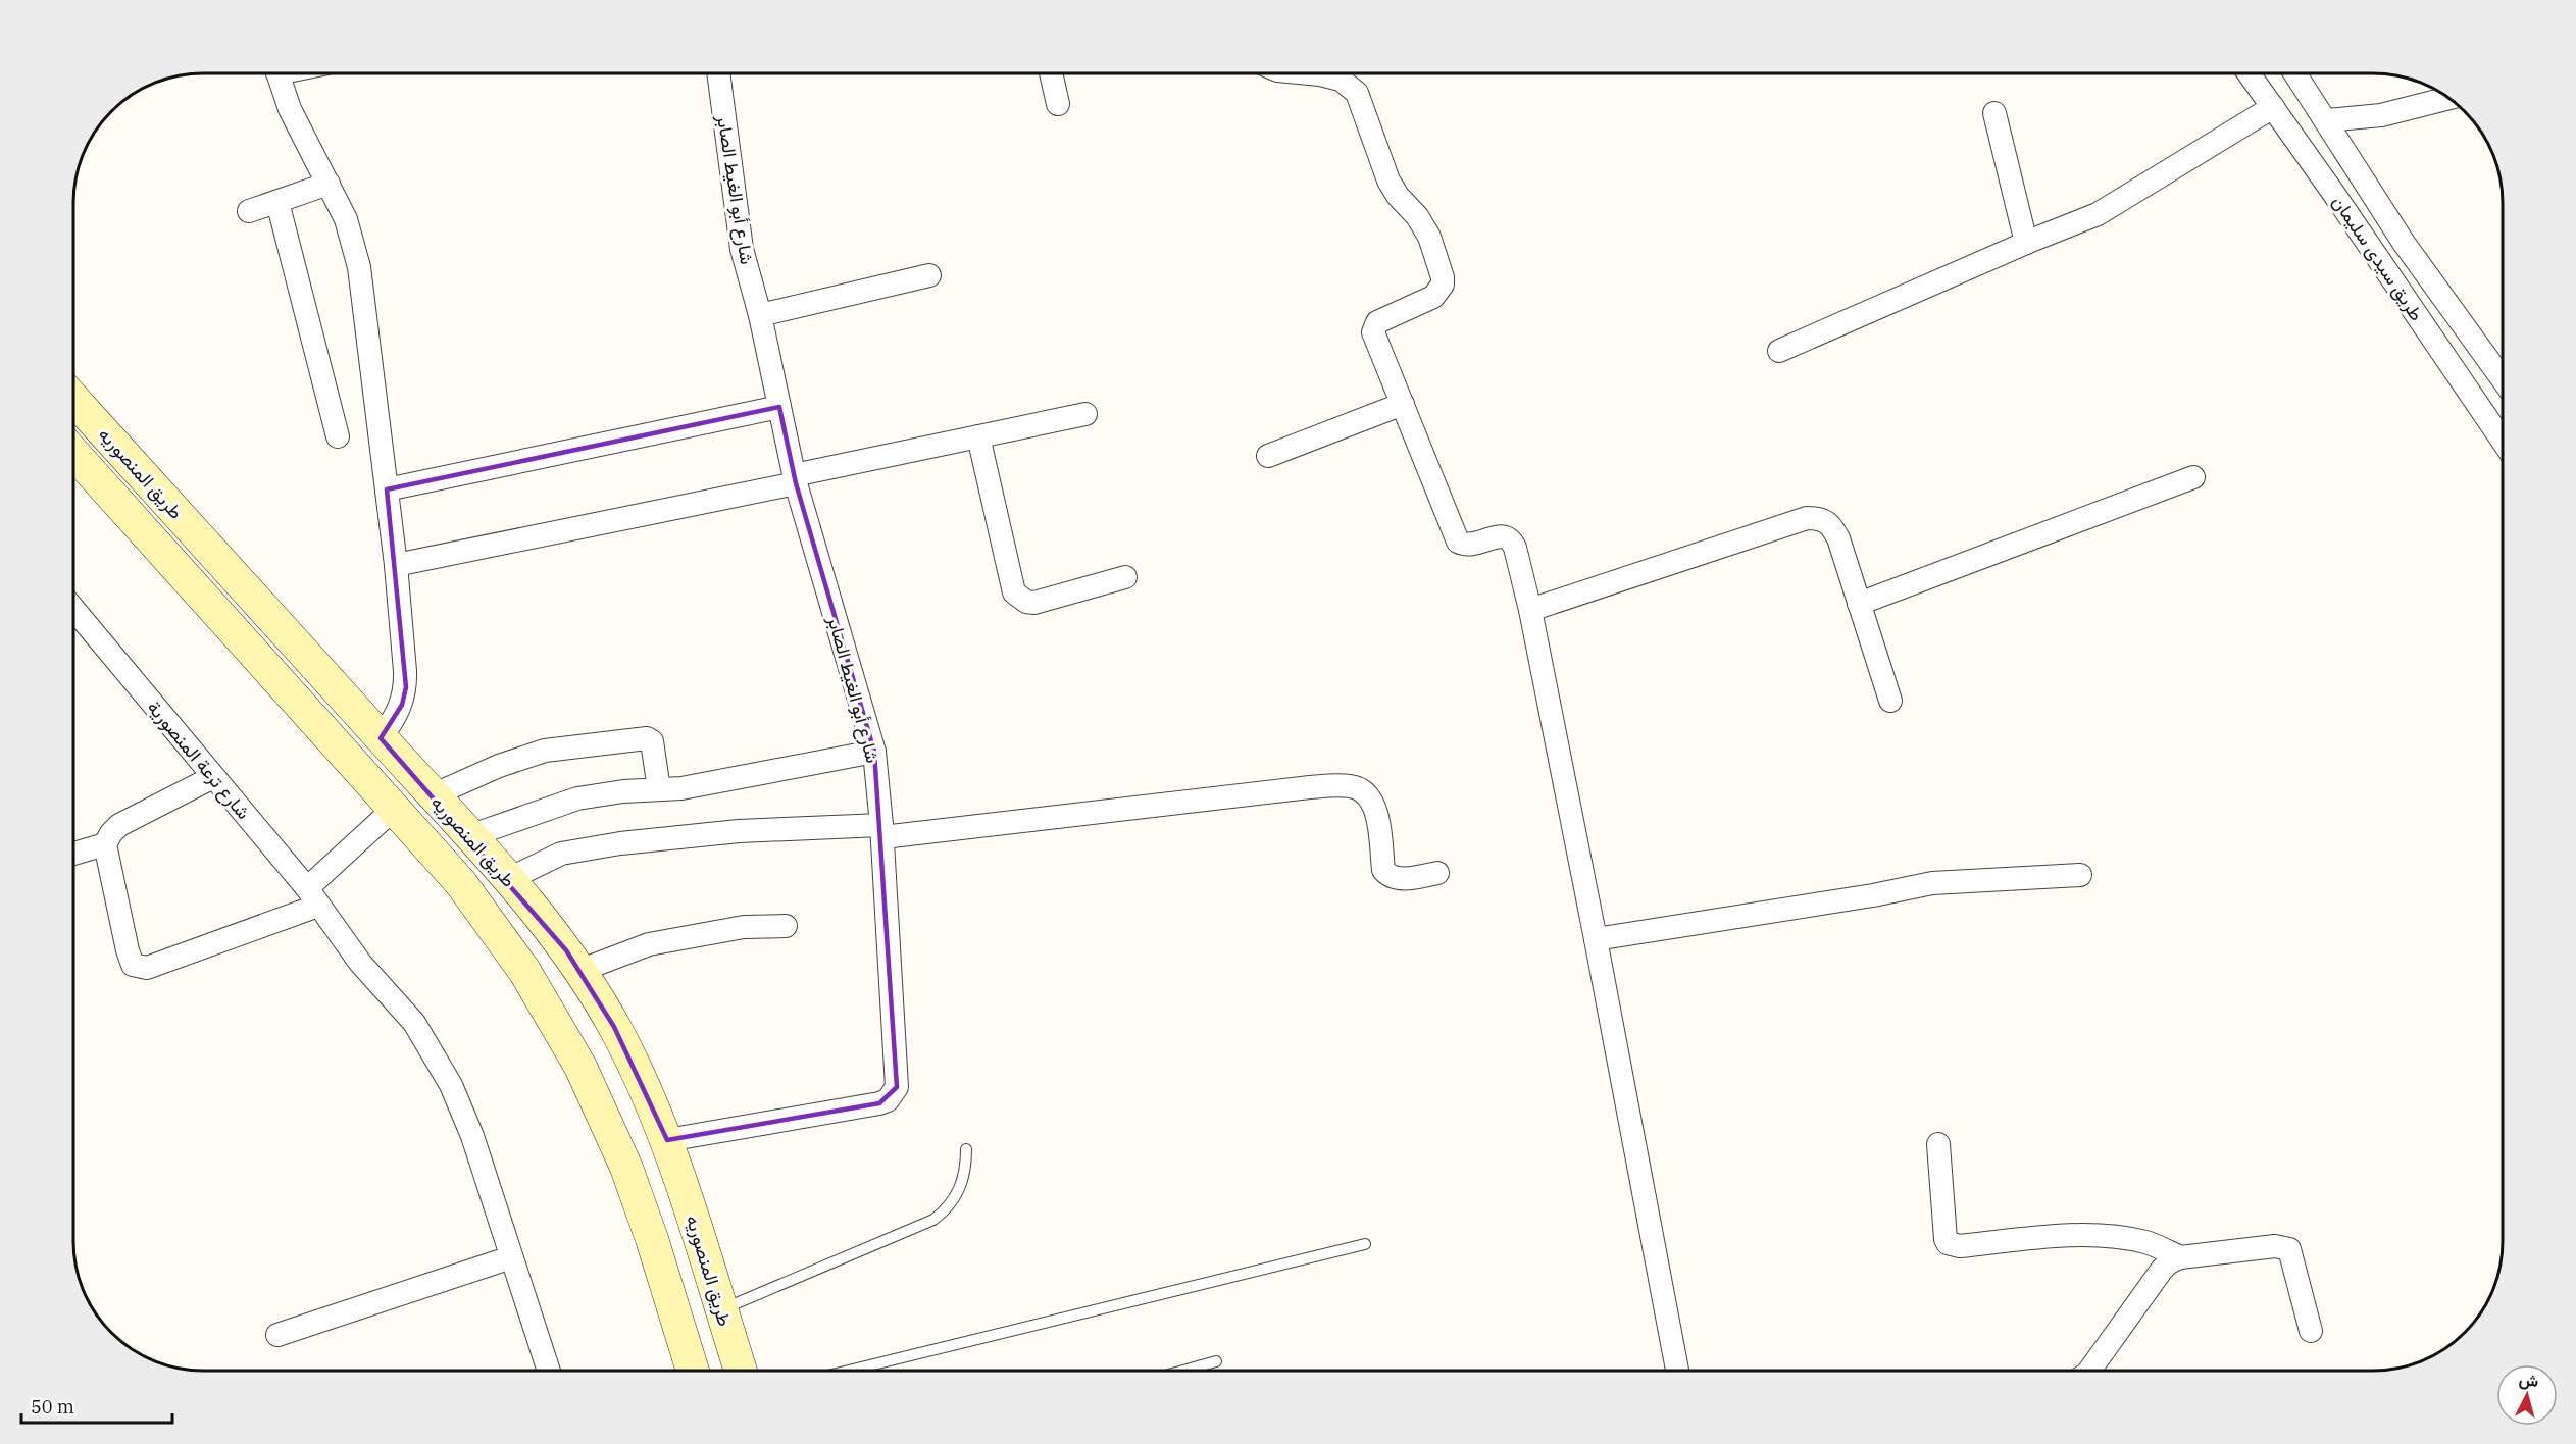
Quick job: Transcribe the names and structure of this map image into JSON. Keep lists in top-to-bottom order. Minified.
{"streets":{"main road":["طريق المنصوريه"],"street":["شارع أبو الغيط الصابر","طريق سيدى سليمان","شارع ترعة المنصورية"]},"crossings":[["شارع أبو الغيط الصابر","طريق المنصوريه"]],"scale_bar":"50 m","north":"top"}
